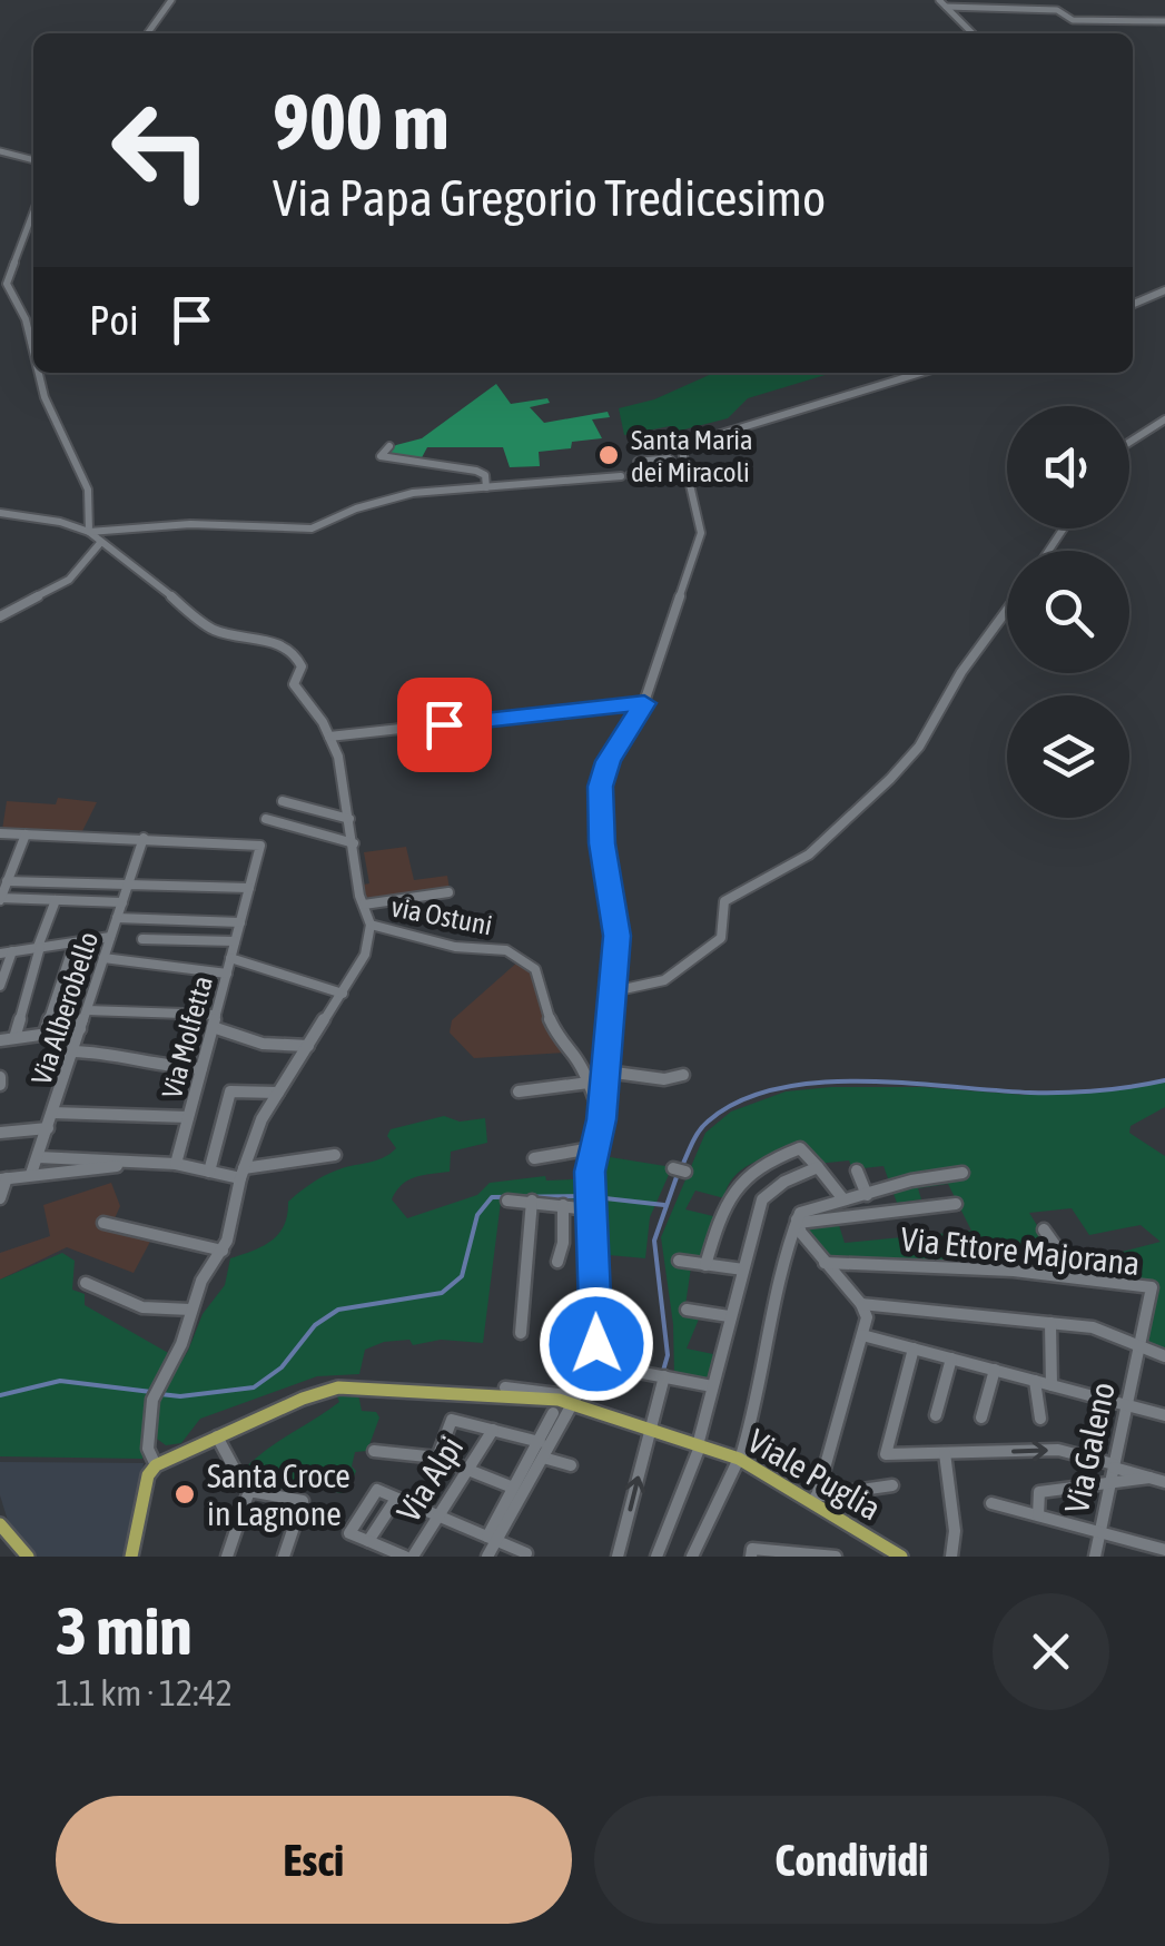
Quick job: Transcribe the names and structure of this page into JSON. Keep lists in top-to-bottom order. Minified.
{"streets":{"main road":["Viale Puglia"],"street":["via Ostuni","Via Alberobello","Via Molfetta","Via Ettore Majorana","Via Galeno","Via Alpi"]},"crossings":[["Via Alberobello","Via Molfetta"],["Via Ettore Majorana","Via Galeno"]],"places":["Santa Maria dei Miracoli","Santa Croce in Lagnone"],"page":{"turn":["900 m","Via Papa Gregorio Tredicesimo"],"then":"Poi","heading":["3 min","1.1 km · 12:42"],"buttons":["Esci","Condividi"]}}
